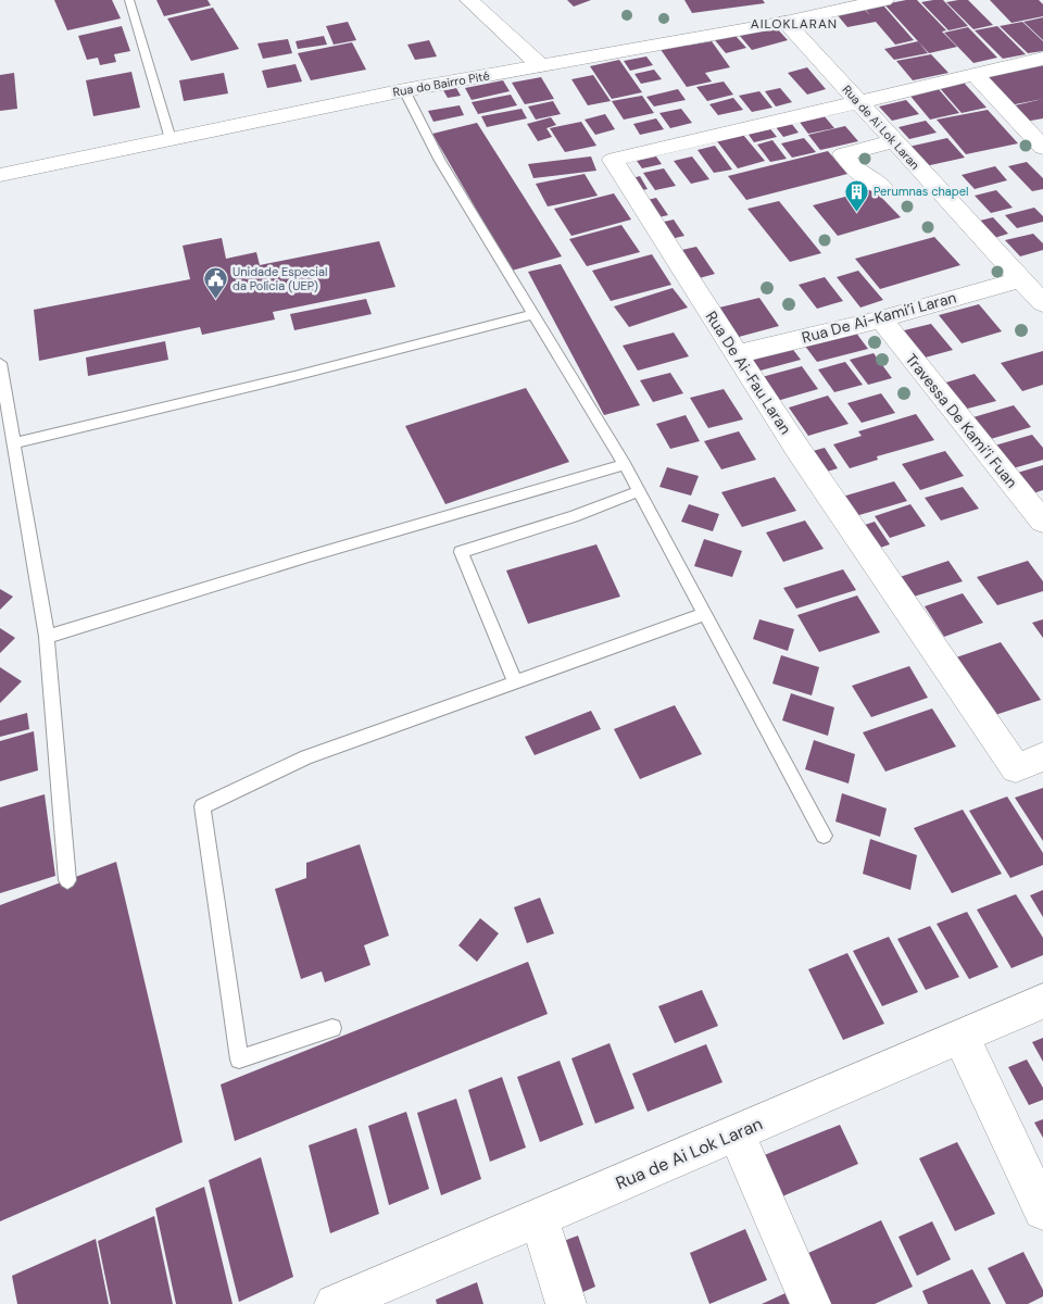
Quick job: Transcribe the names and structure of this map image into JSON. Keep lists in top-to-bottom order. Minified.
{"streets":{"street":["Rua do Bairro Pité","Rua de Ai Lok Laran","Rua De Ai-Kami’i Laran","Rua De Ai-Fau Laran","Travessa De Kami’i Fuan"]},"crossings":[["Rua do Bairro Pité","Rua de Ai Lok Laran"],["Rua de Ai Lok Laran","Rua De Ai-Kami’i Laran"],["Rua de Ai Lok Laran","Rua De Ai-Fau Laran"],["Rua De Ai-Kami’i Laran","Rua De Ai-Fau Laran"],["Rua De Ai-Kami’i Laran","Travessa De Kami’i Fuan"]],"districts":["AILOKLARAN"],"places":{"building":["Perumnas chapel"],"public building":["Unidade Especial da Polícia (UEP)"]}}
